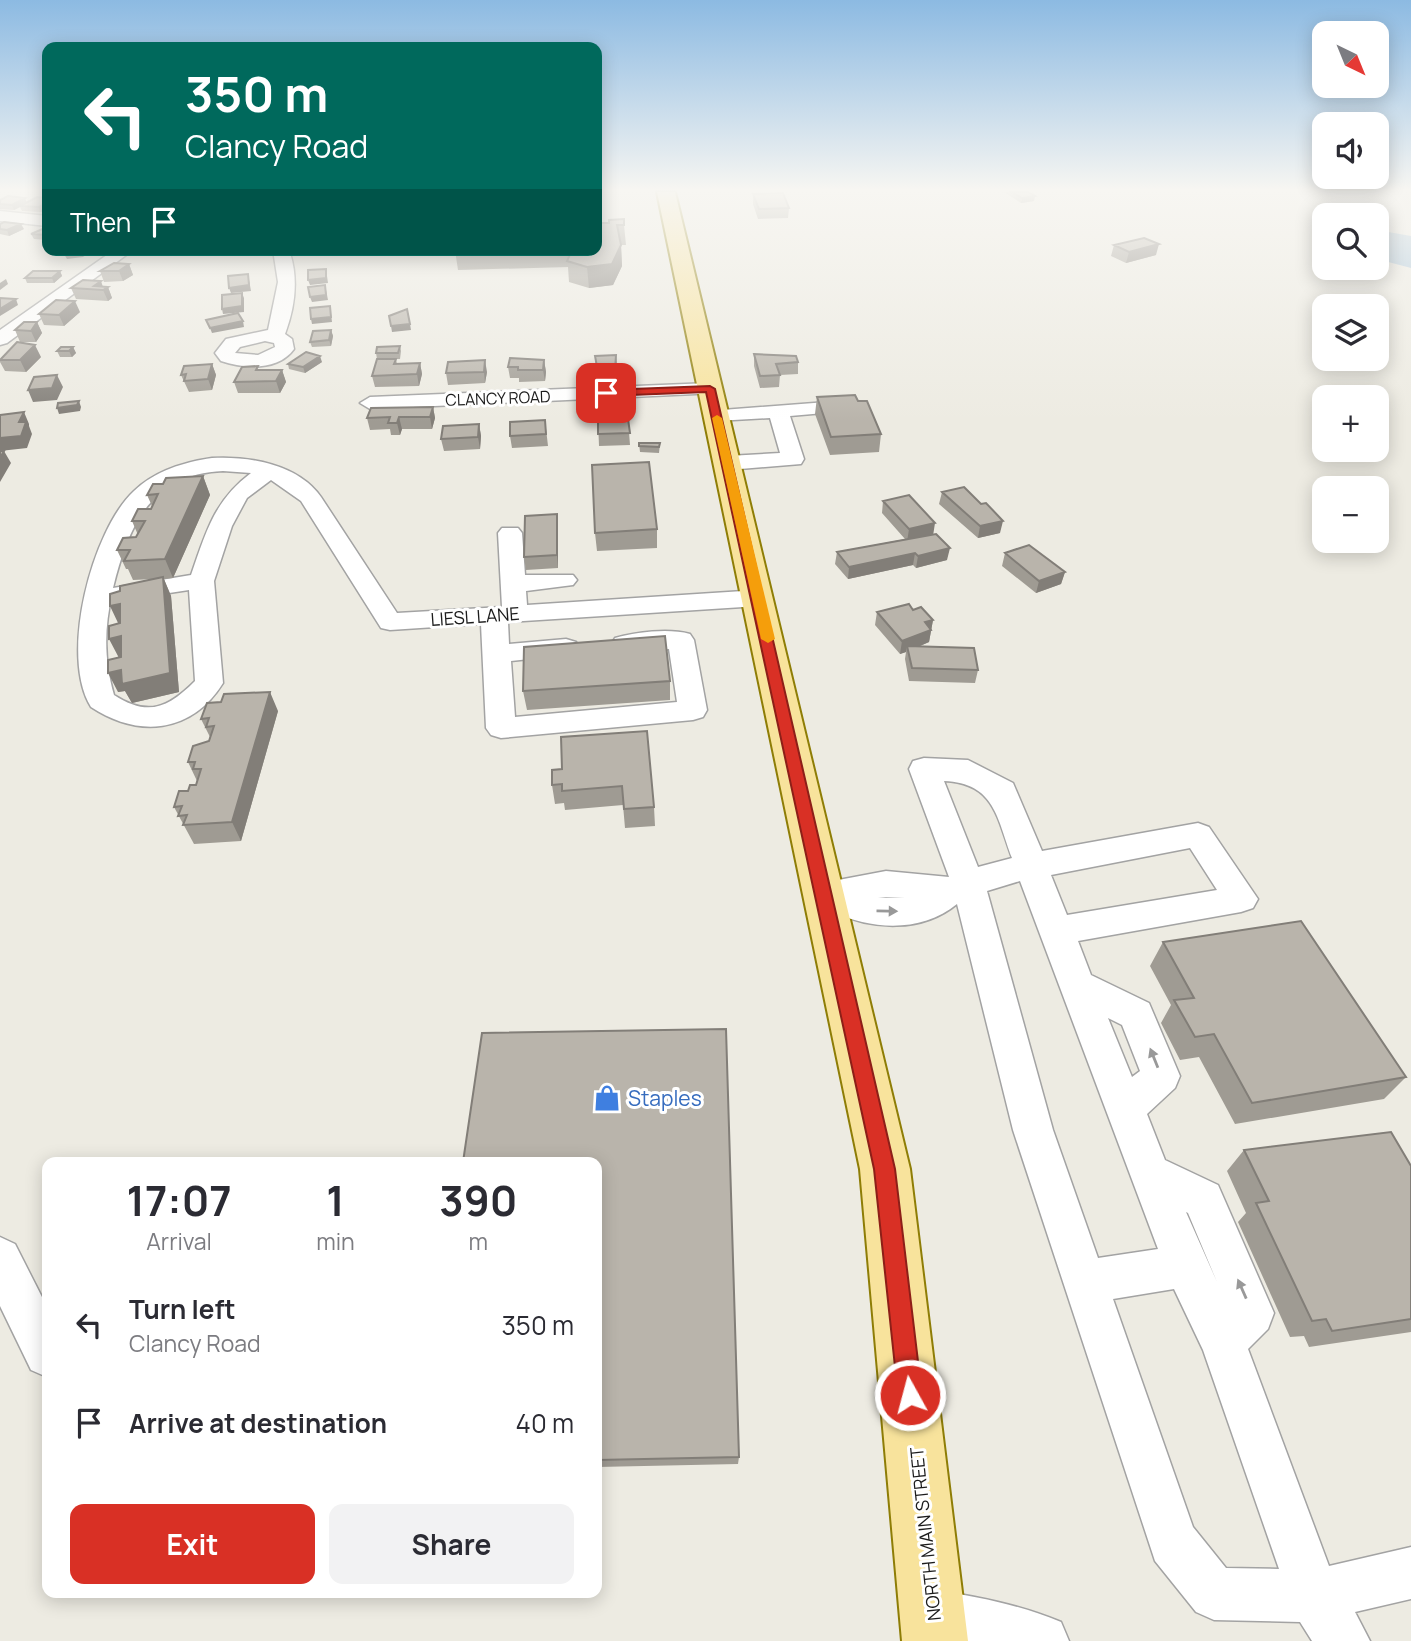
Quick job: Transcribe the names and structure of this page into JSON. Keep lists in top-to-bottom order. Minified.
{"streets":{"main road":["NORTH MAIN STREET"],"street":["CLANCY ROAD","LIESL LANE"]},"crossings":[["CLANCY ROAD","NORTH MAIN STREET"],["LIESL LANE","NORTH MAIN STREET"]],"places":{"shop":["Staples"]},"north":"bottom right","page":{"map_buttons":["+","−"],"turn":["350 m","Clancy Road"],"then":"Then","eta":["17:07","Arrival","1","min","390","m"],"list":[{"name":"Turn left","note":"Clancy Road","value":"350 m"},{"name":"Arrive at destination","value":"40 m"}],"buttons":["Exit","Share"]}}
